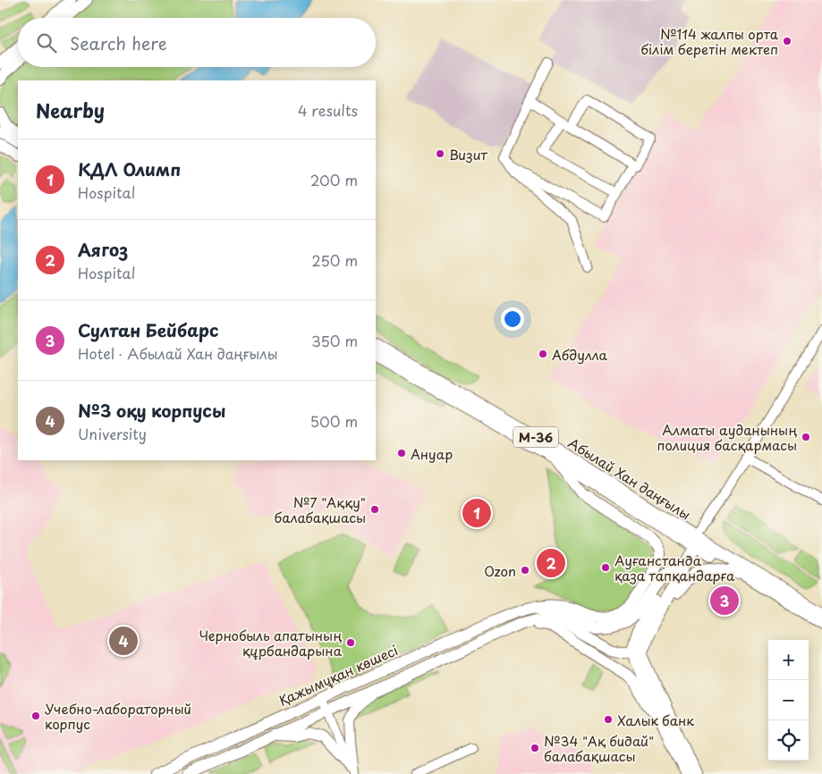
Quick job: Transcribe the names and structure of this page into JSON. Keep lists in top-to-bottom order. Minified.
{"streets":{"main road":["M-36","Абылай Хан даңғылы","Қажымұқан көшесі"]},"crossings":[["Абылай Хан даңғылы","Қажымұқан көшесі"]],"places":["№114 жалпы орта білім беретін мектеп","Визит","Абдулла","Алматы ауданының полиция басқармасы","Ануар","№7 \"Аққу\" балабақшасы","Ауғанстанда қаза тапқандарға","Ozon","Чернобыль апатының құрбандарына","Учебно-лабораторный корпус","Халык банк","№34 \"Ақ бидай\" балабақшасы"],"page":{"search":"Search here","heading":["Nearby","4 results"],"list":[{"mark":"1","name":"КДЛ Олимп","note":"Hospital","value":"200 m"},{"mark":"2","name":"Аягоз","note":"Hospital","value":"250 m"},{"mark":"3","name":"Султан Бейбарс","note":"Hotel · Абылай Хан даңғылы","value":"350 m"},{"mark":"4","name":"№3 оқу корпусы","note":"University","value":"500 m"}],"pins":["1","2","3","4"],"map_buttons":["+","−"]}}
